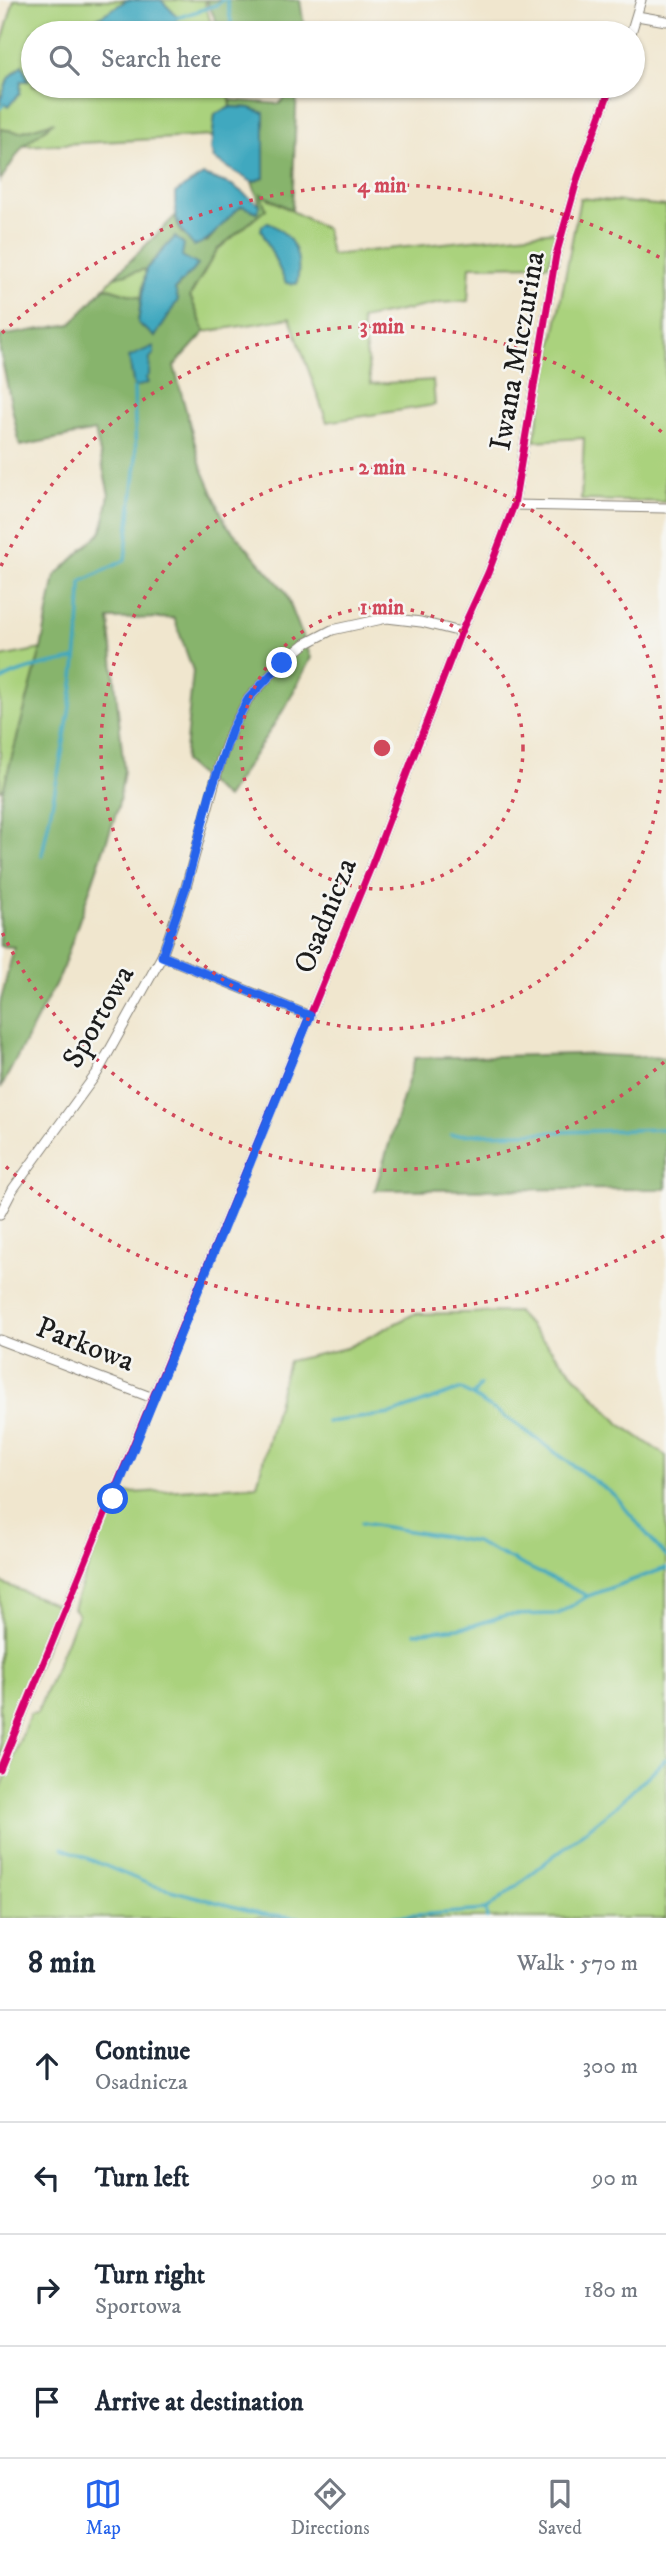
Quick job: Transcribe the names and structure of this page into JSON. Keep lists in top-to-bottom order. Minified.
{"streets":{"street":["Iwana Miczurina","Osadnicza","Sportowa","Parkowa"]},"crossings":[["Iwana Miczurina","Osadnicza"],["Osadnicza","Sportowa"],["Osadnicza","Parkowa"]],"page":{"search":"Search here","heading":["8 min","Walk · 570 m"],"list":[["Continue","Osadnicza","300 m"],["Turn left","90 m"],["Turn right","Sportowa","180 m"],"Arrive at destination"],"nav":["Map","Directions","Saved"]},"rings":["4 min","3 min","2 min","1 min"]}
